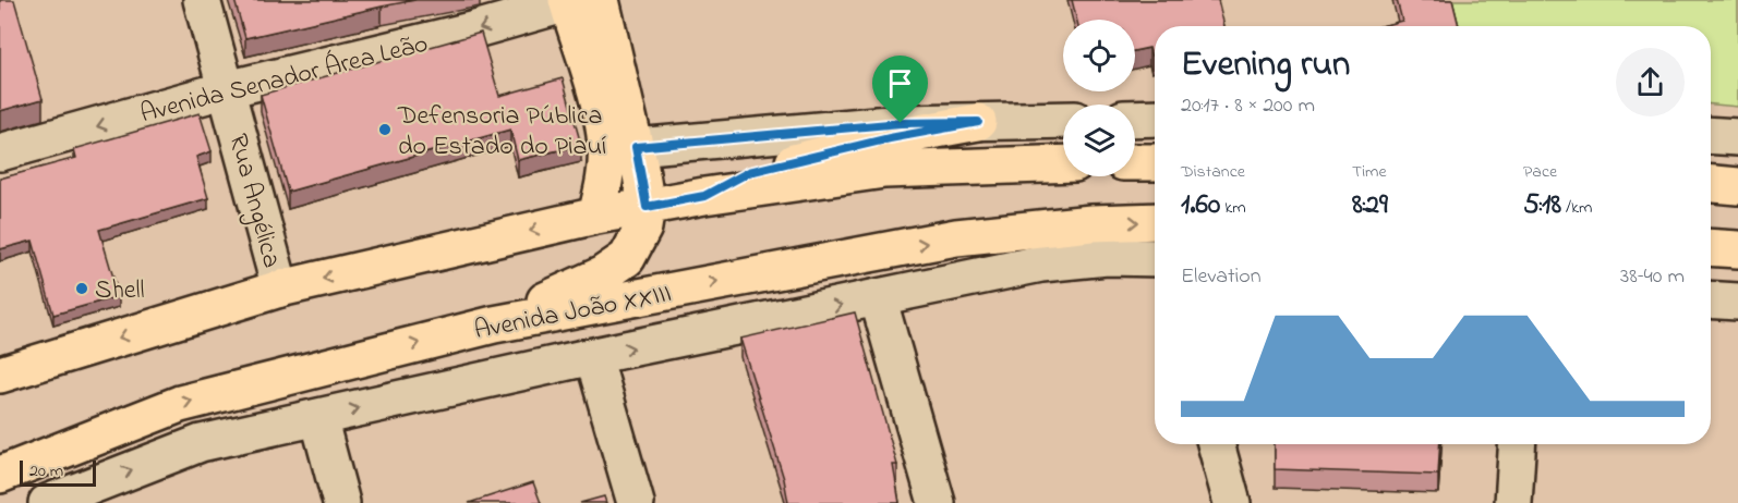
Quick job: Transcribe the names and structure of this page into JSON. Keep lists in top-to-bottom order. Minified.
{"streets":{"main road":["Avenida João XXIII"],"street":["Avenida Senador Área Leão","Rua Angélica"]},"crossings":[["Avenida Senador Área Leão","Rua Angélica"]],"one_way":["Avenida Senador Área Leão"],"places":["Defensoria Pública do Estado do Piauí","Shell"],"scale_bar":"20 m","page":{"heading":["Evening run","20:17 · 8 × 200 m"],"stats":[["Distance","1.60 km"],["Time","8:29"],["Pace","5:18 /km"]],"chart":["Elevation","38–40 m"],"scale":"20 m"}}
